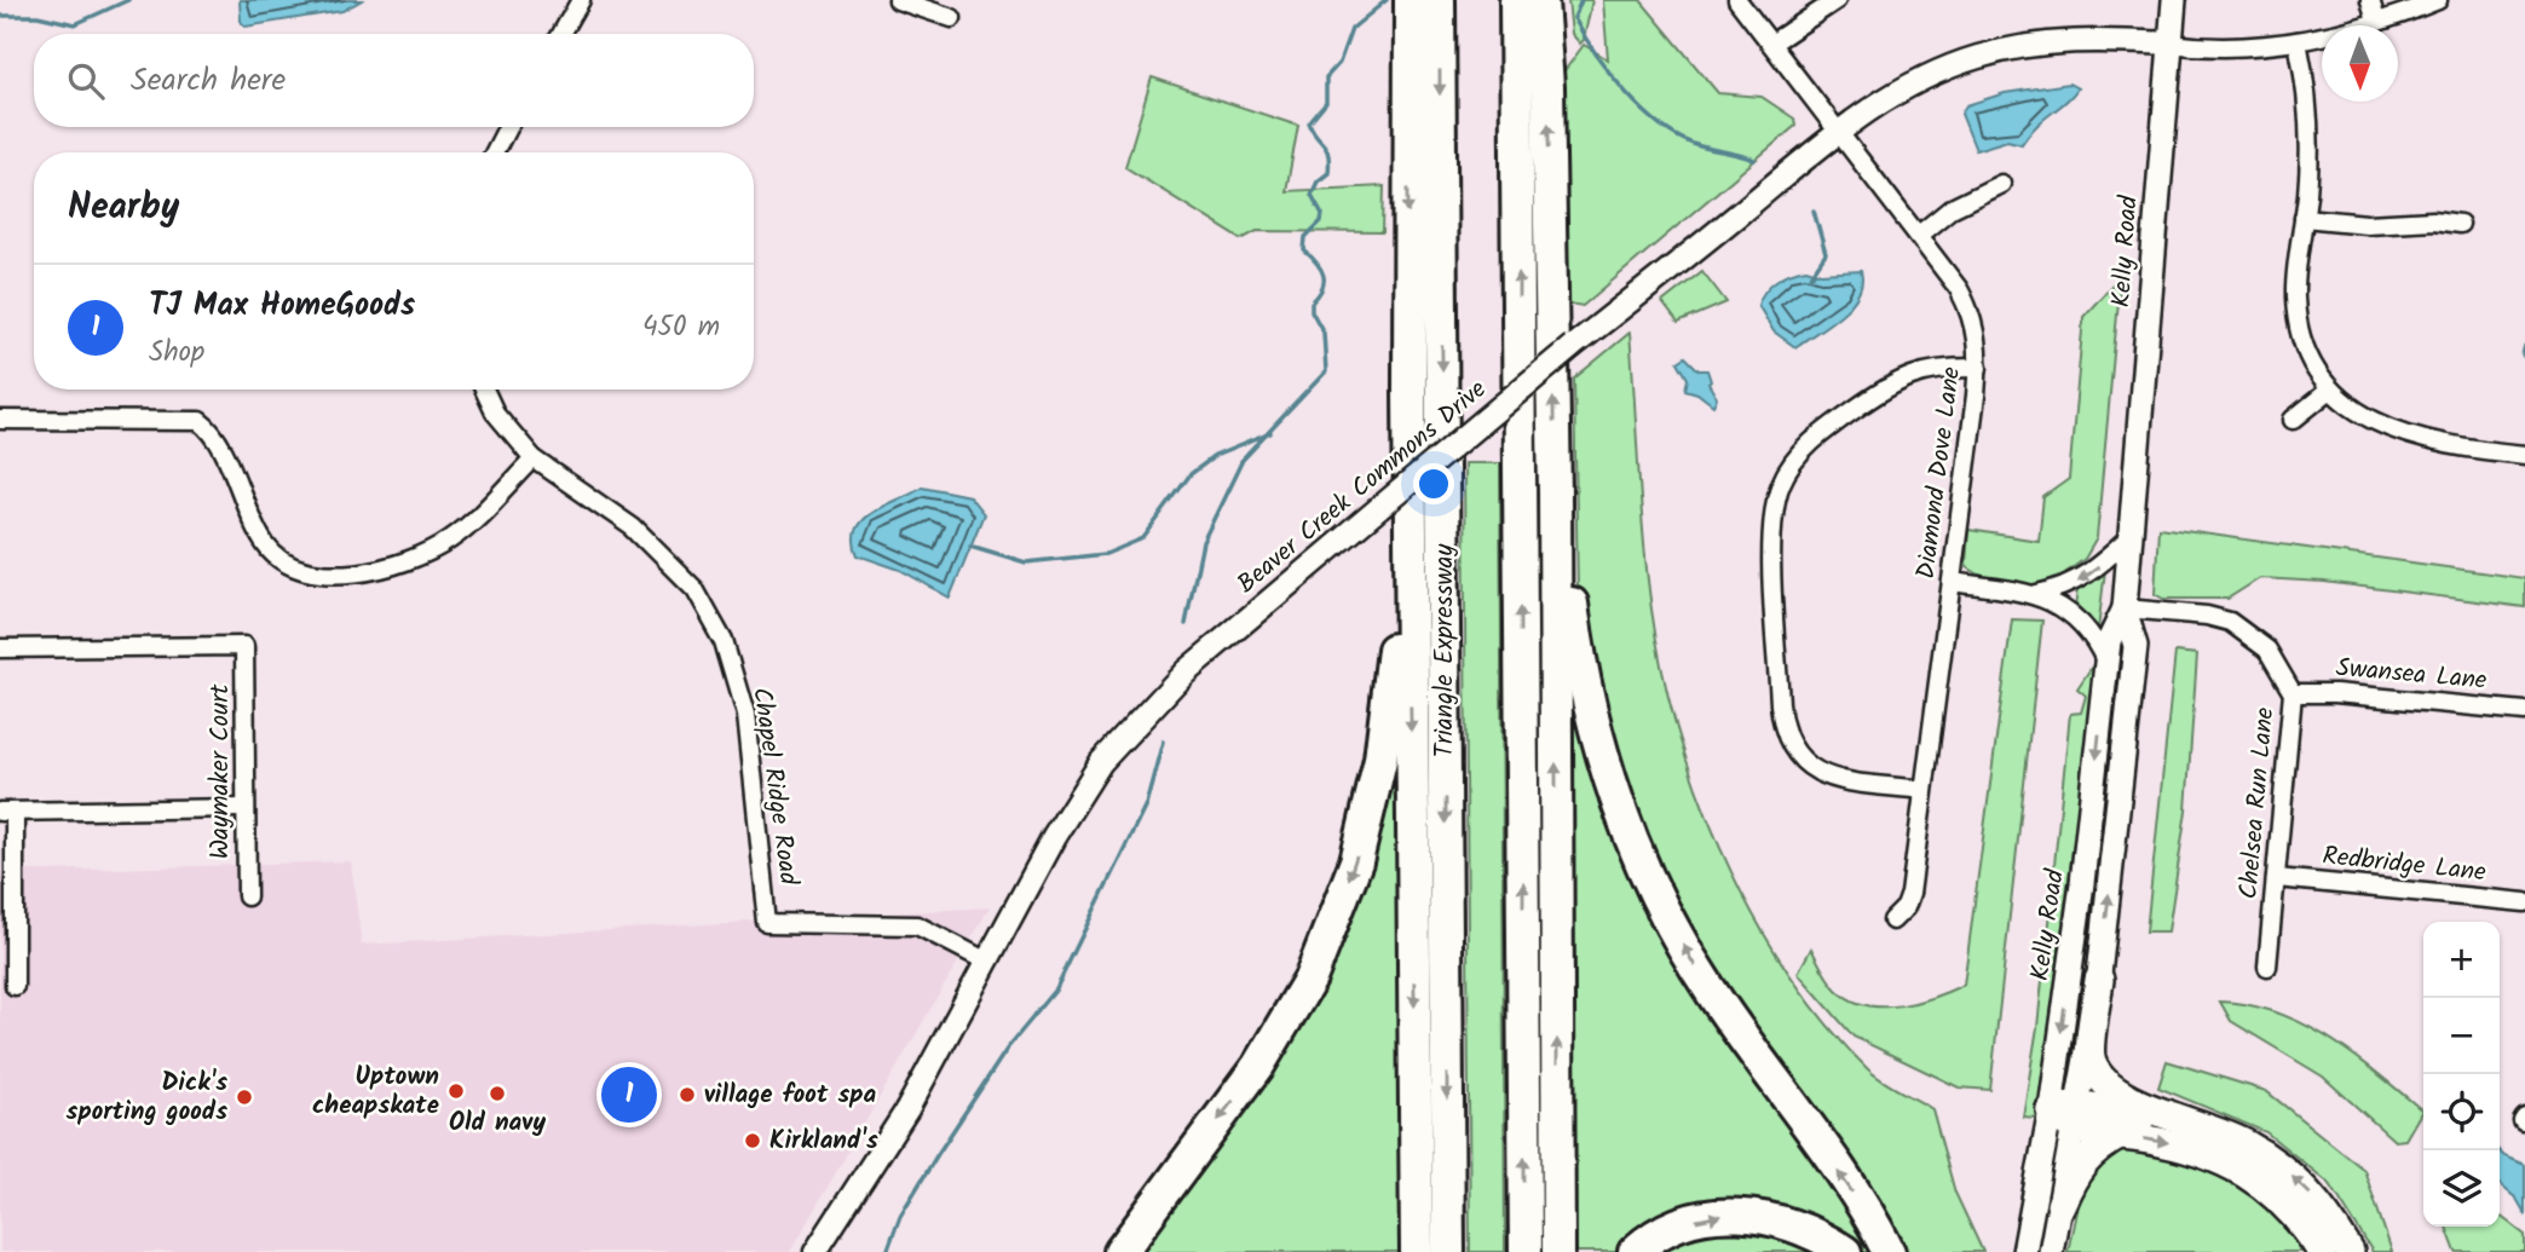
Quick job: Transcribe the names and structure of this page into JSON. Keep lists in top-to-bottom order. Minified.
{"streets":{"highway":["Triangle Expressway"],"main road":["Kelly Road"],"street":["Diamond Dove Lane","Beaver Creek Commons Drive","Swansea Lane","Waymaker Court","Chapel Ridge Road","Chelsea Run Lane","Redbridge Lane"]},"crossings":[["Kelly Road","Beaver Creek Commons Drive"],["Kelly Road","Chelsea Run Lane"],["Diamond Dove Lane","Beaver Creek Commons Drive"],["Beaver Creek Commons Drive","Chapel Ridge Road"],["Swansea Lane","Chelsea Run Lane"],["Chelsea Run Lane","Redbridge Lane"]],"places":["Uptown cheapskate","Old navy","village foot spa","Dick's sporting goods","Kirkland's"],"north":"bottom","page":{"search":"Search here","heading":"Nearby","list":[{"mark":"1","name":"TJ Max HomeGoods","note":"Shop","value":"450 m"}],"map_buttons":["+","−"],"pins":"1"}}
